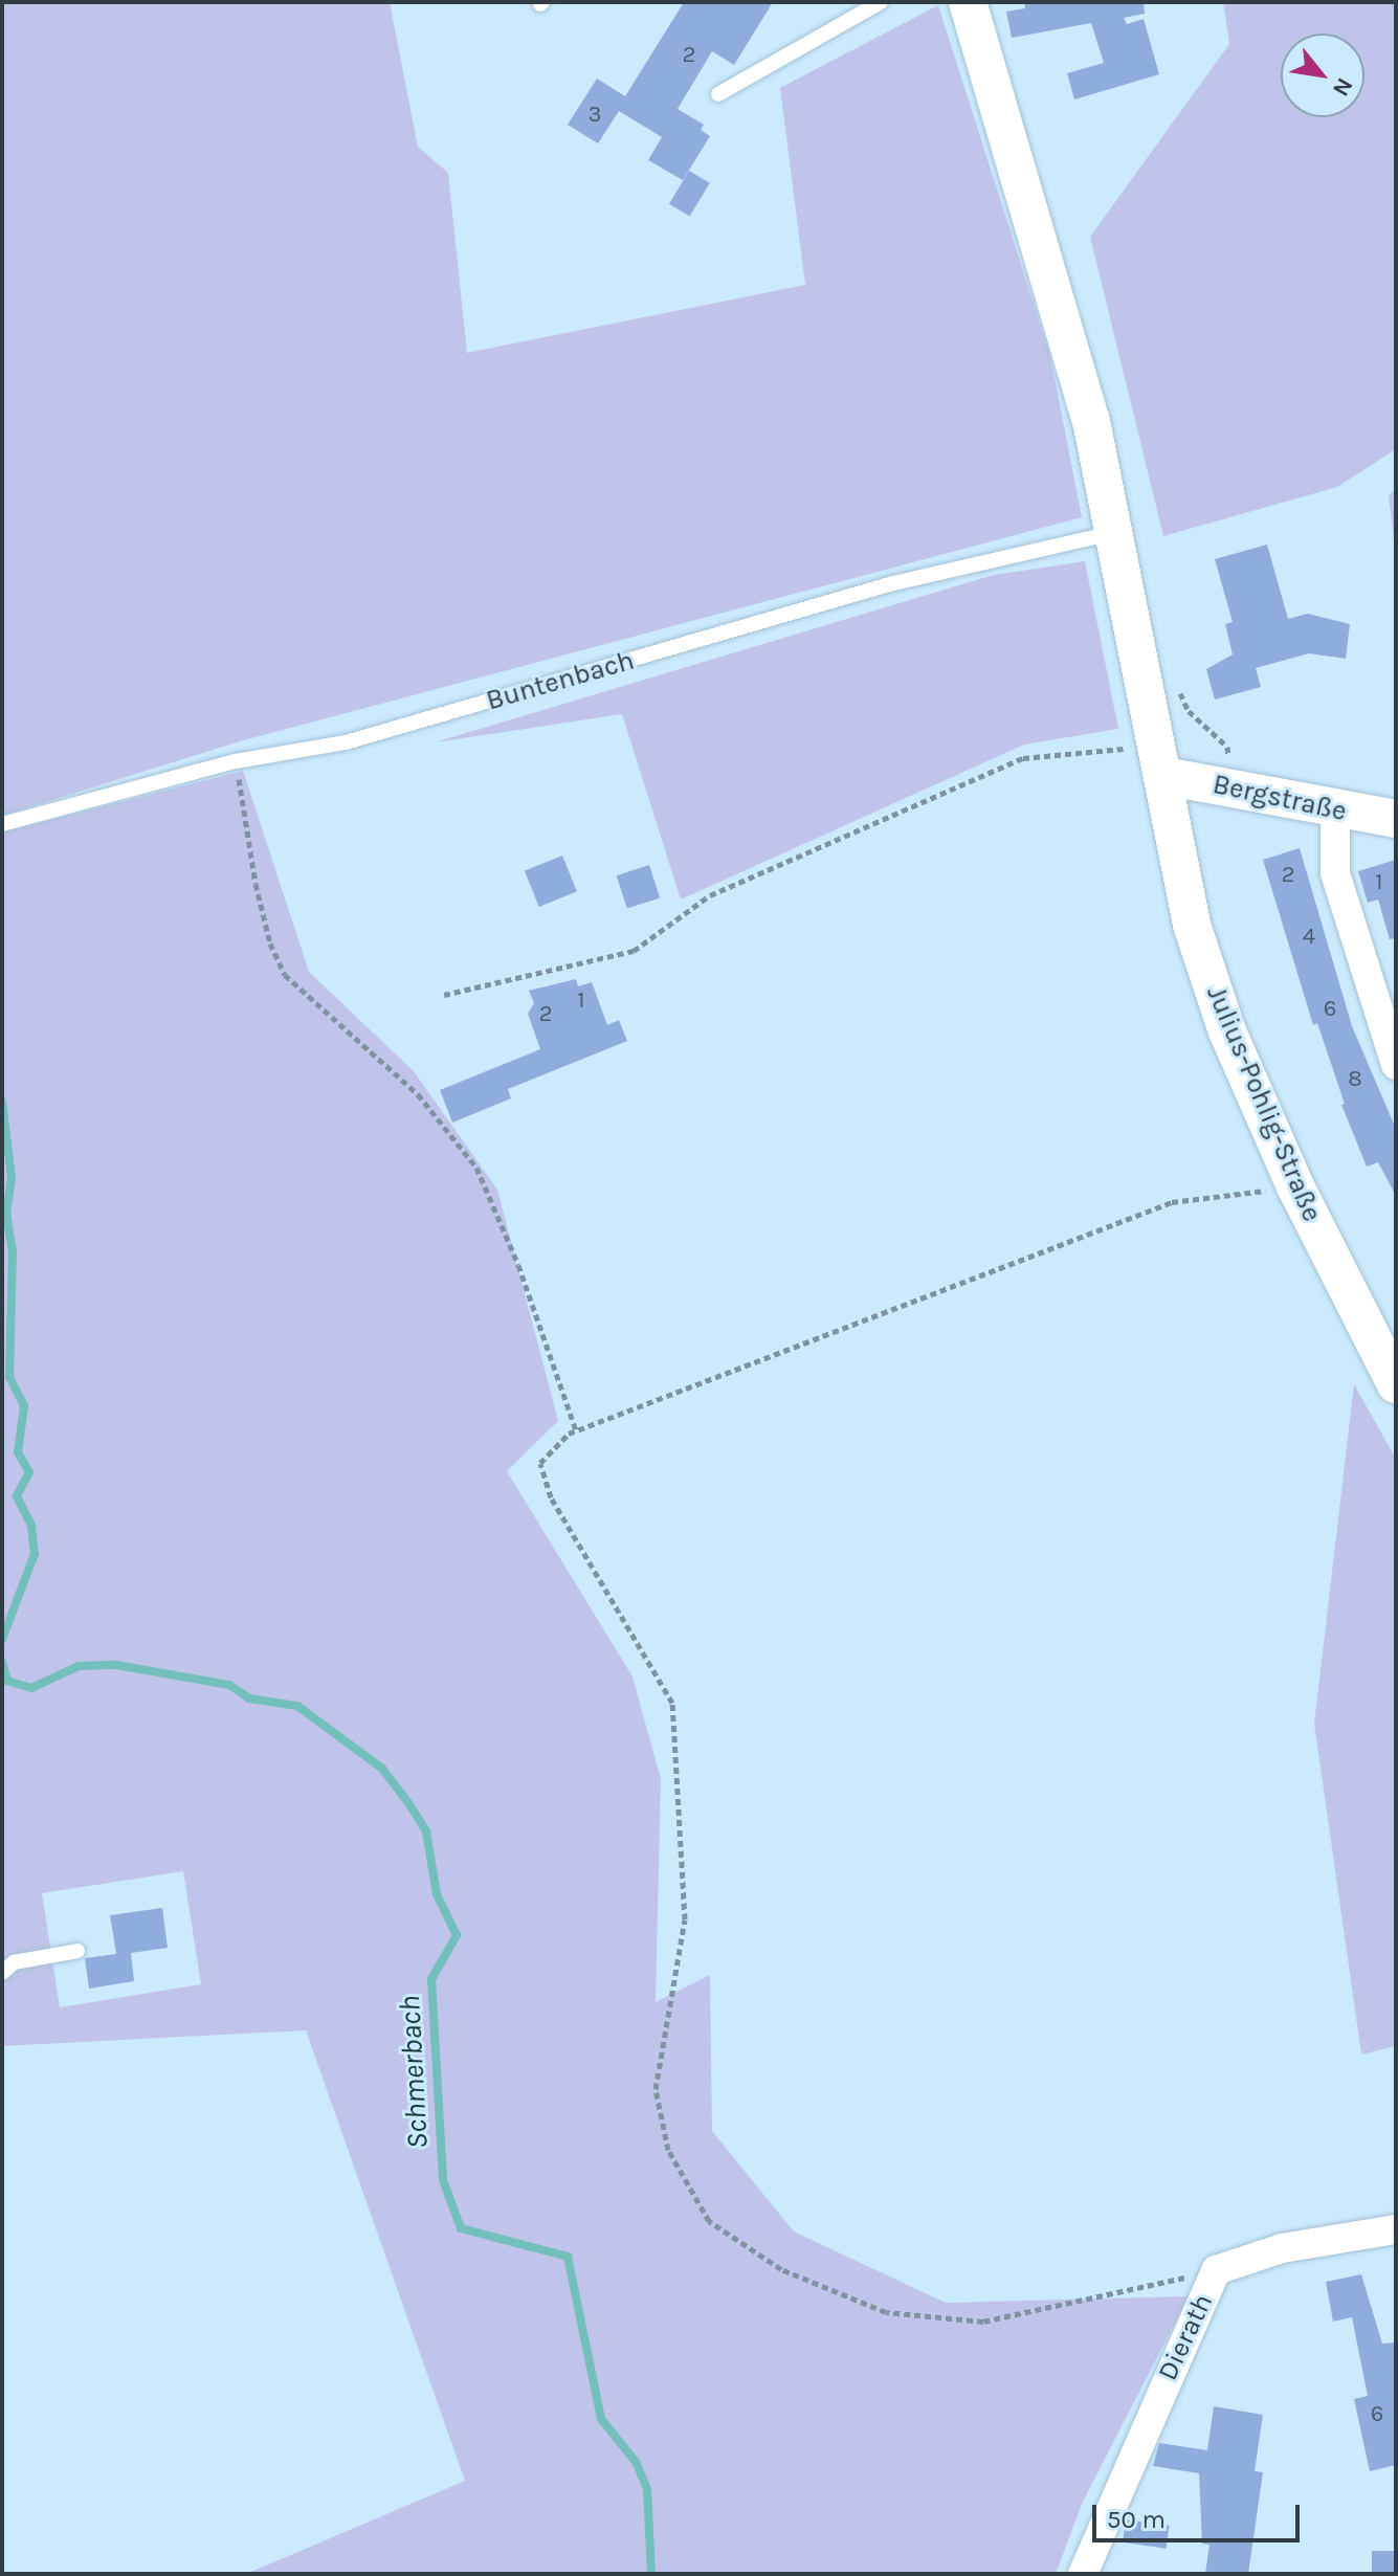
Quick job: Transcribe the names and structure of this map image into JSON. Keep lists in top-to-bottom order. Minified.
{"streets":{"street":["Bergstraße","Julius-Pohlig-Straße","Dierath"],"lane":["Buntenbach"]},"crossings":[["Buntenbach","Julius-Pohlig-Straße"],["Bergstraße","Julius-Pohlig-Straße"]],"water":["Schmerbach"],"house_numbers":["2","3","2","1","4","1","6","2","8","6"],"scale_bar":"50 m","north":"bottom right"}
